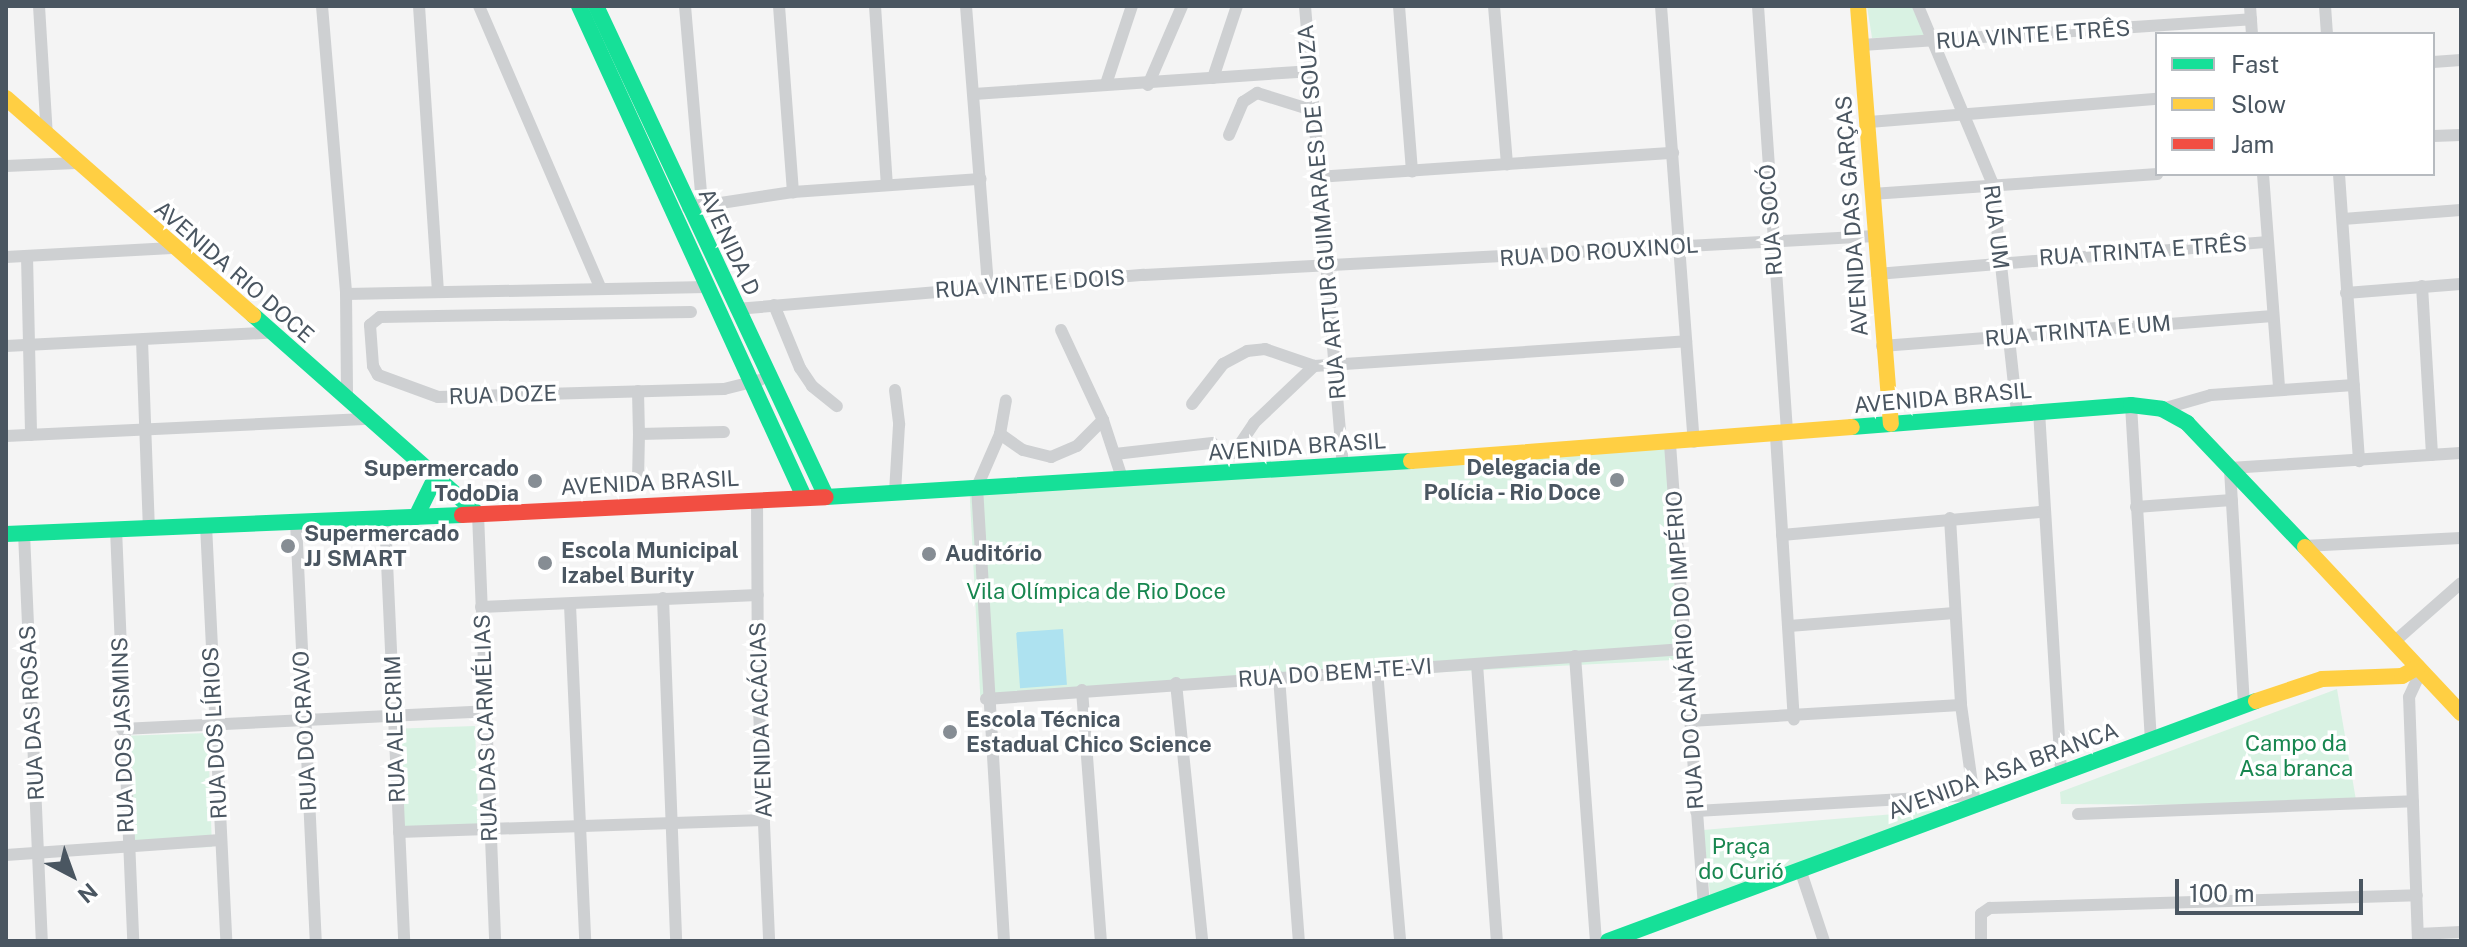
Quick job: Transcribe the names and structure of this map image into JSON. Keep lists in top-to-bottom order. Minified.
{"streets":{"main road":["AVENIDA DAS GARÇAS","AVENIDA D","AVENIDA RIO DOCE","AVENIDA BRASIL","AVENIDA ASA BRANCA"],"street":["RUA VINTE E TRÊS","RUA ARTUR GUIMARAES DE SOUZA","RUA SOCÓ","RUA UM","RUA TRINTA E TRÊS","RUA DO ROUXINOL","RUA VINTE E DOIS","RUA TRINTA E UM","RUA DOZE","RUA DO CANÁRIO DO IMPÉRIO","RUA DO BEM-TE-VI","RUA DAS ROSAS","AVENIDA ACÁCIAS","RUA DAS CARMÉLIAS","RUA ALECRIM","RUA DO CRAVO","RUA DOS LÍRIOS","RUA DOS JASMINS"]},"crossings":[["RUA VINTE E TRÊS","AVENIDA DAS GARÇAS"],["RUA VINTE E TRÊS","RUA UM"],["RUA ARTUR GUIMARAES DE SOUZA","RUA DO ROUXINOL"],["RUA ARTUR GUIMARAES DE SOUZA","RUA VINTE E DOIS"],["RUA ARTUR GUIMARAES DE SOUZA","AVENIDA BRASIL"],["AVENIDA DAS GARÇAS","RUA TRINTA E TRÊS"],["AVENIDA DAS GARÇAS","RUA DO ROUXINOL"],["AVENIDA DAS GARÇAS","RUA TRINTA E UM"],["AVENIDA DAS GARÇAS","AVENIDA BRASIL"],["RUA SOCÓ","RUA DO ROUXINOL"],["RUA SOCÓ","AVENIDA BRASIL"],["RUA UM","RUA TRINTA E TRÊS"],["RUA UM","RUA TRINTA E UM"],["RUA UM","AVENIDA BRASIL"],["AVENIDA D","RUA VINTE E DOIS"],["AVENIDA D","RUA DOZE"],["AVENIDA D","AVENIDA BRASIL"],["RUA DO ROUXINOL","RUA VINTE E DOIS"],["AVENIDA RIO DOCE","AVENIDA BRASIL"],["AVENIDA RIO DOCE","RUA DAS CARMÉLIAS"],["AVENIDA BRASIL","RUA DO CANÁRIO DO IMPÉRIO"],["AVENIDA BRASIL","RUA DAS ROSAS"],["AVENIDA BRASIL","AVENIDA ACÁCIAS"],["AVENIDA BRASIL","RUA DAS CARMÉLIAS"],["AVENIDA BRASIL","RUA ALECRIM"],["AVENIDA BRASIL","RUA DO CRAVO"],["AVENIDA BRASIL","RUA DOS LÍRIOS"],["AVENIDA BRASIL","RUA DOS JASMINS"],["AVENIDA BRASIL","AVENIDA ASA BRANCA"],["RUA DO CANÁRIO DO IMPÉRIO","RUA DO BEM-TE-VI"],["RUA DO CANÁRIO DO IMPÉRIO","AVENIDA ASA BRANCA"]],"parks":["Vila Olímpica de Rio Doce","Campo da Asa branca","Praça do Curió"],"places":["Delegacia de Polícia - Rio Doce","Supermercado TodoDia","Supermercado JJ SMART","Auditório","Escola Municipal Izabel Burity","Escola Técnica Estadual Chico Science"],"legend":["Fast","Slow","Jam"],"scale_bar":"100 m","north":"bottom right"}
